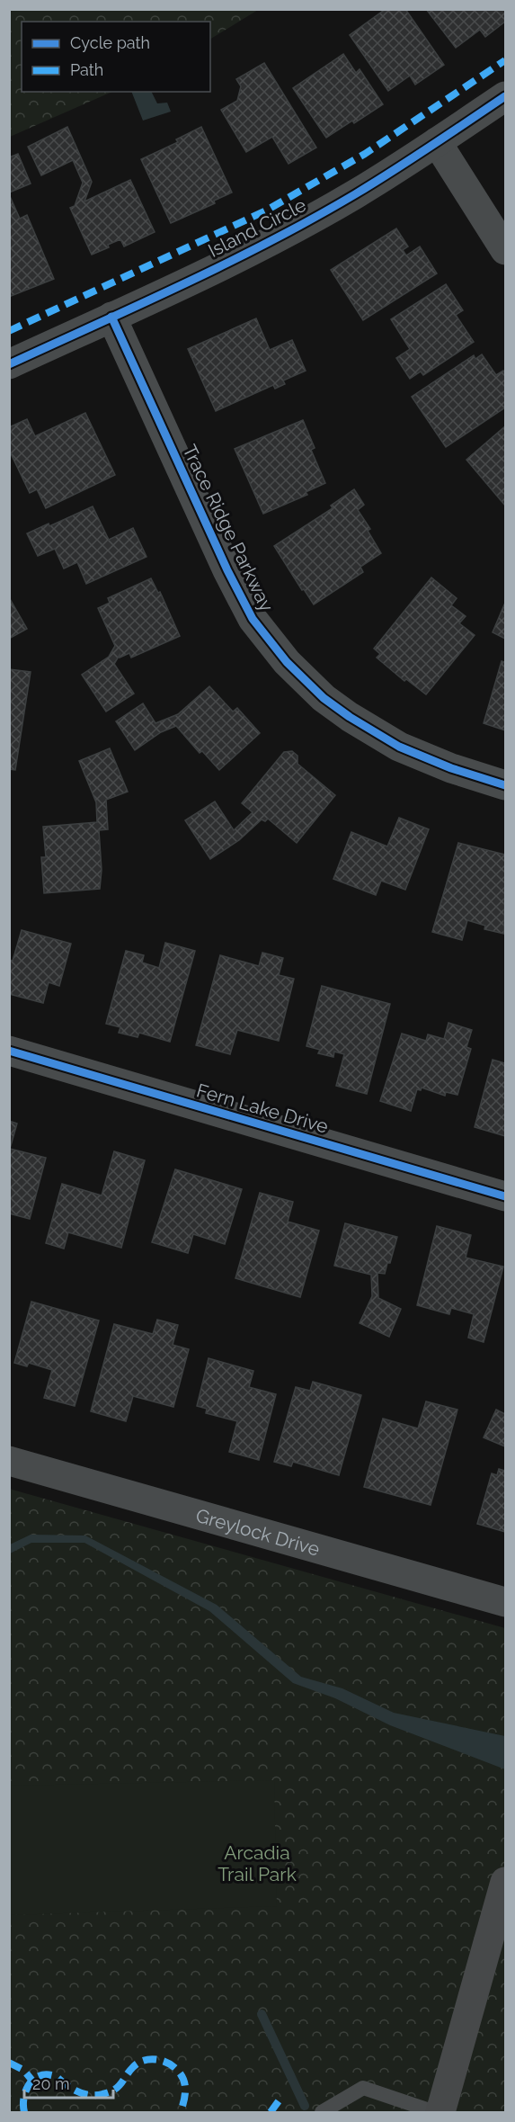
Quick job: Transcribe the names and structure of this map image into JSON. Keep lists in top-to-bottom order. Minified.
{"streets":{"street":["Island Circle","Trace Ridge Parkway","Fern Lake Drive","Greylock Drive"]},"crossings":[["Island Circle","Trace Ridge Parkway"]],"parks":["Arcadia Trail Park"],"legend":["Cycle path","Path"],"scale_bar":"20 m"}
